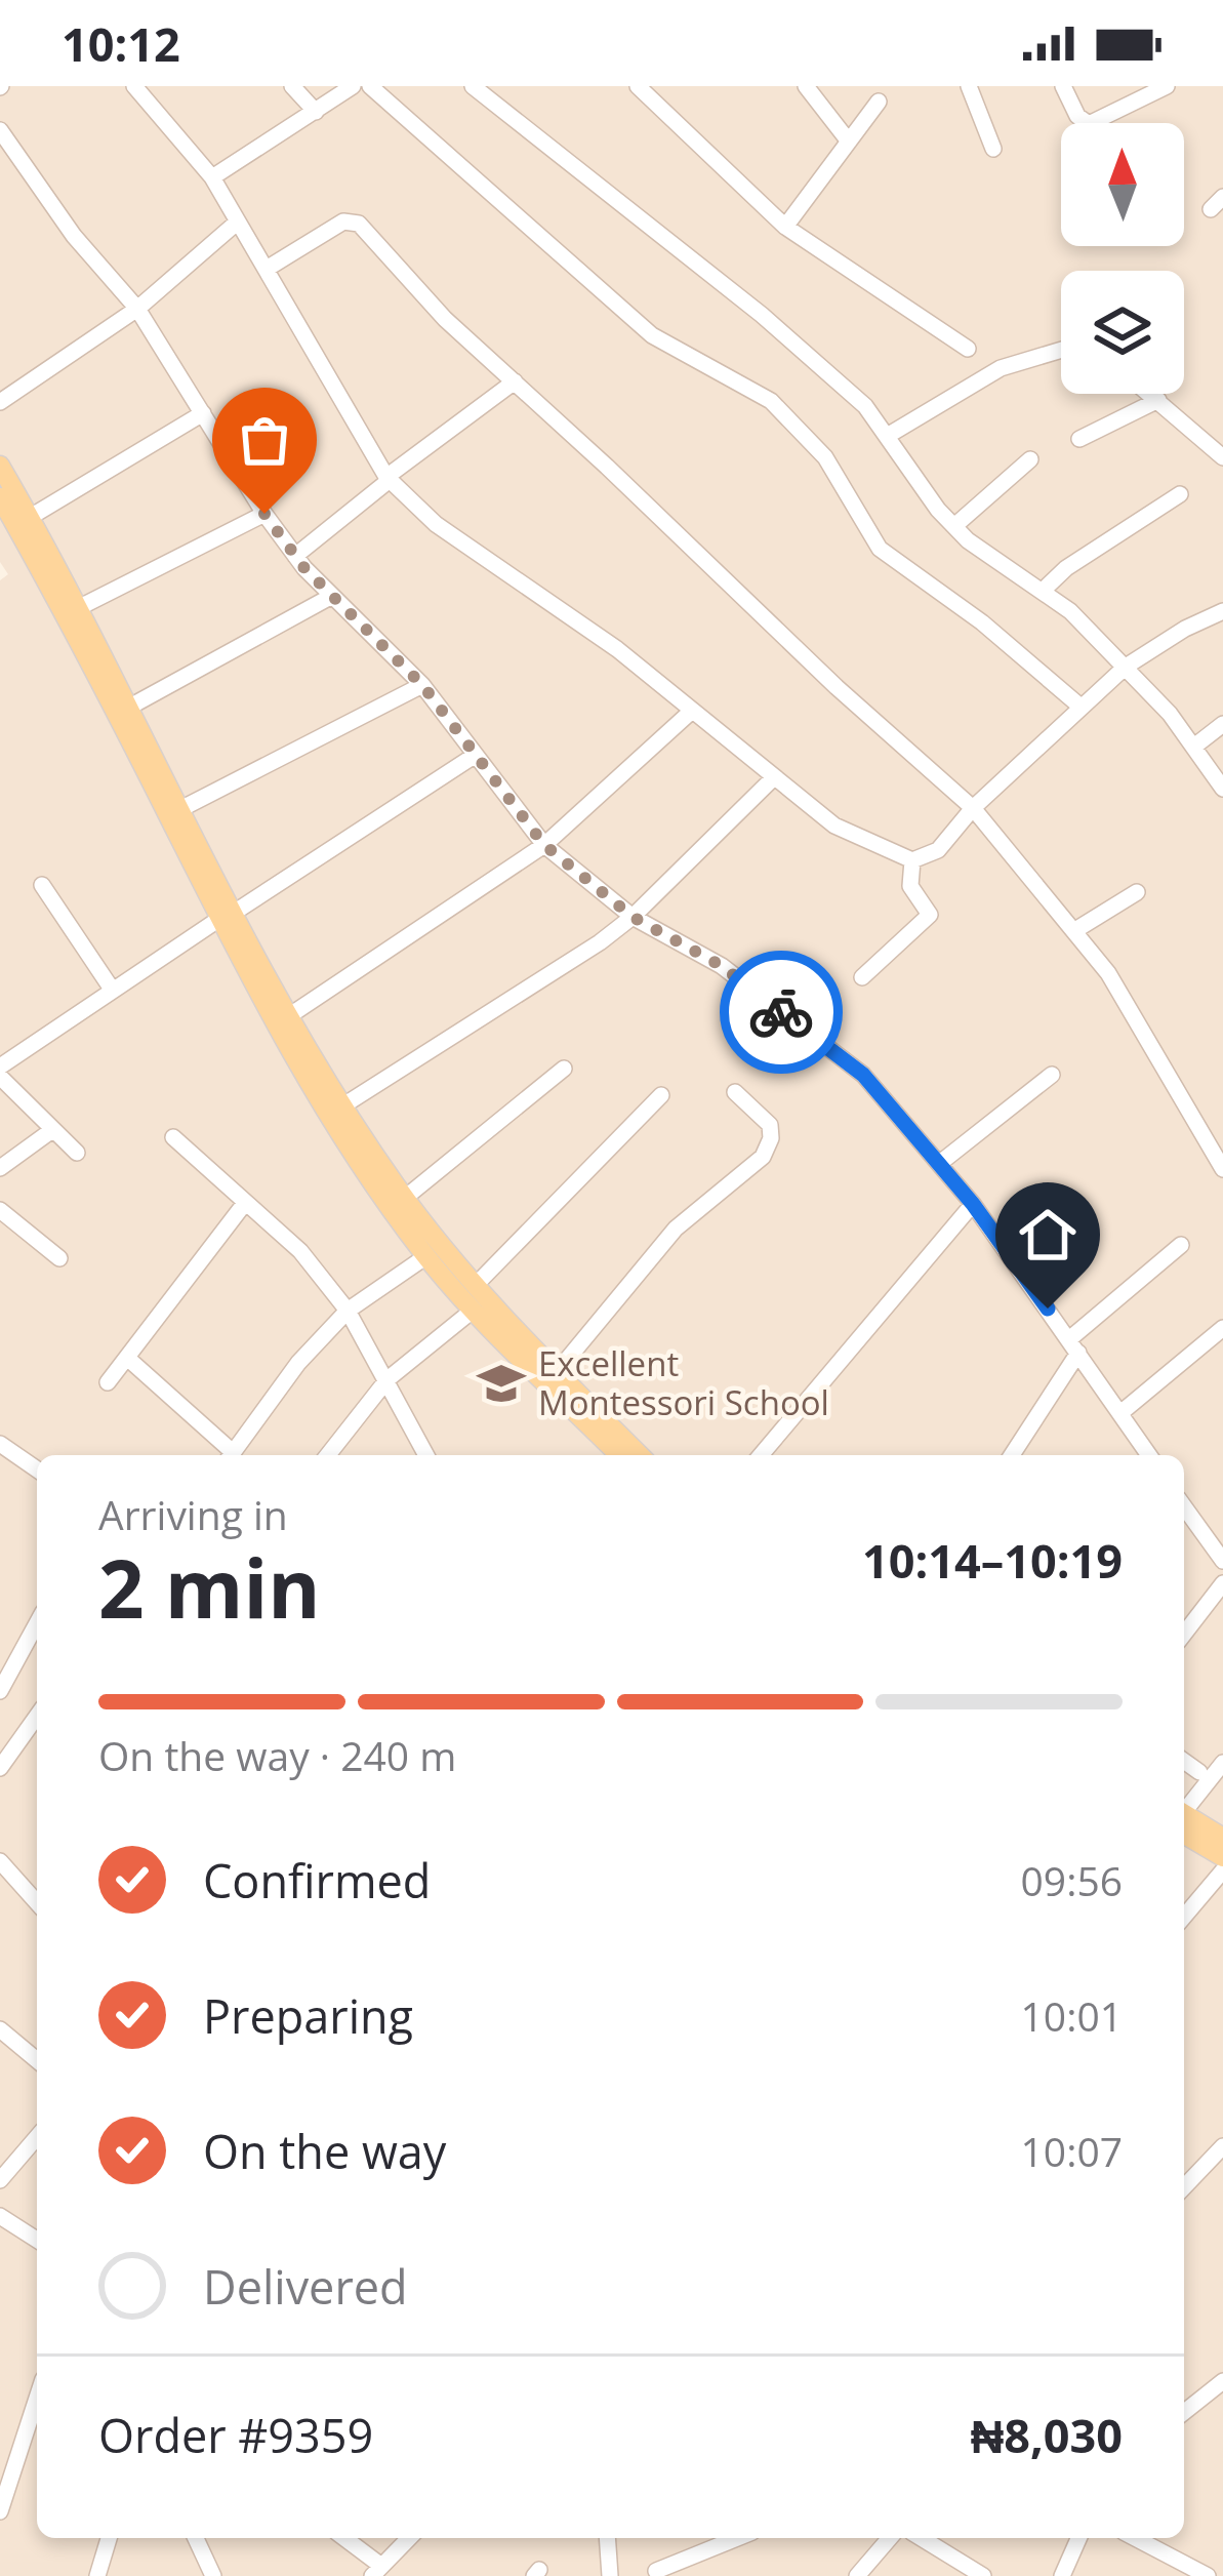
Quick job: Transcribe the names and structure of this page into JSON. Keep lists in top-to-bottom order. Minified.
{"places":{"school or university":["Excellent Montessori School"]},"north":"top","page":{"status":"10:12","heading":["2 min","Arriving in","10:14–10:19"],"panel":["Order #9359","₦8,030"],"bar":"On the way · 240 m","list":[["Confirmed","09:56"],["Preparing","10:01"],["On the way","10:07"],"Delivered"]}}
